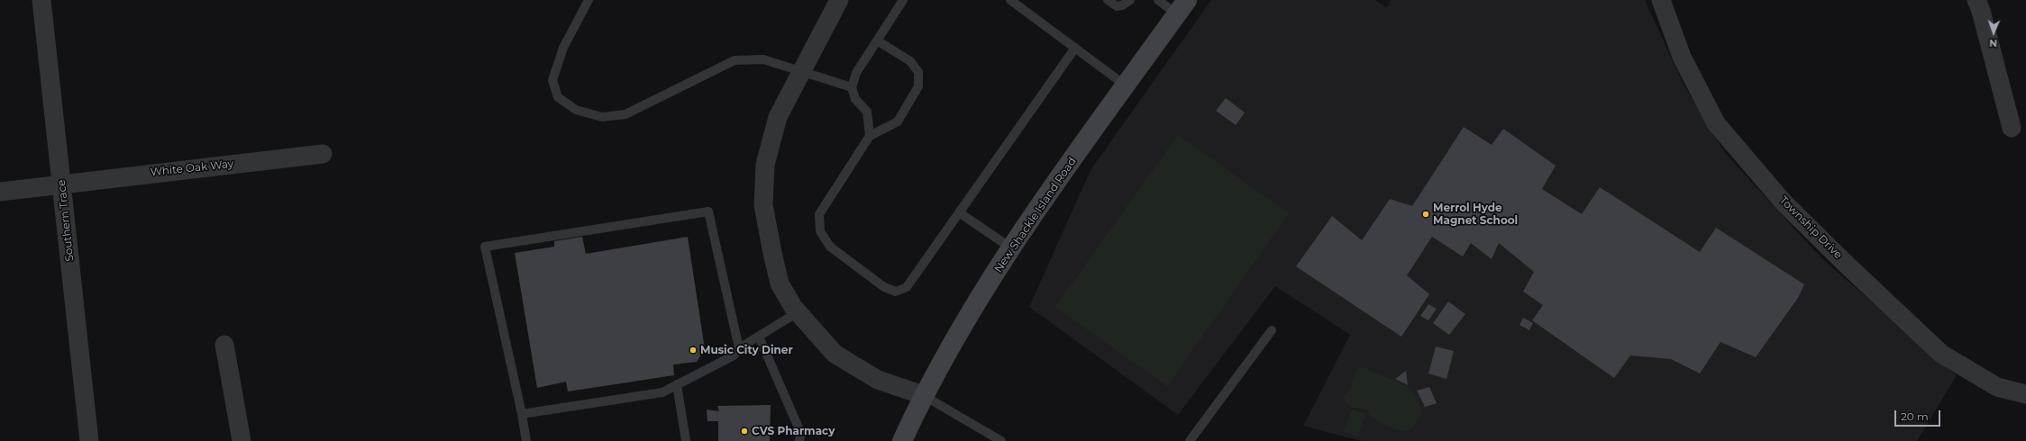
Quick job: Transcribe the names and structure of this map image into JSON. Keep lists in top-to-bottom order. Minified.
{"streets":{"main road":["New Shackle Island Road"],"street":["White Oak Way","Southern Trace","Township Drive"]},"crossings":[["White Oak Way","Southern Trace"]],"places":["Merrol Hyde Magnet School","Music City Diner","CVS Pharmacy"],"scale_bar":"20 m","north":"bottom"}
